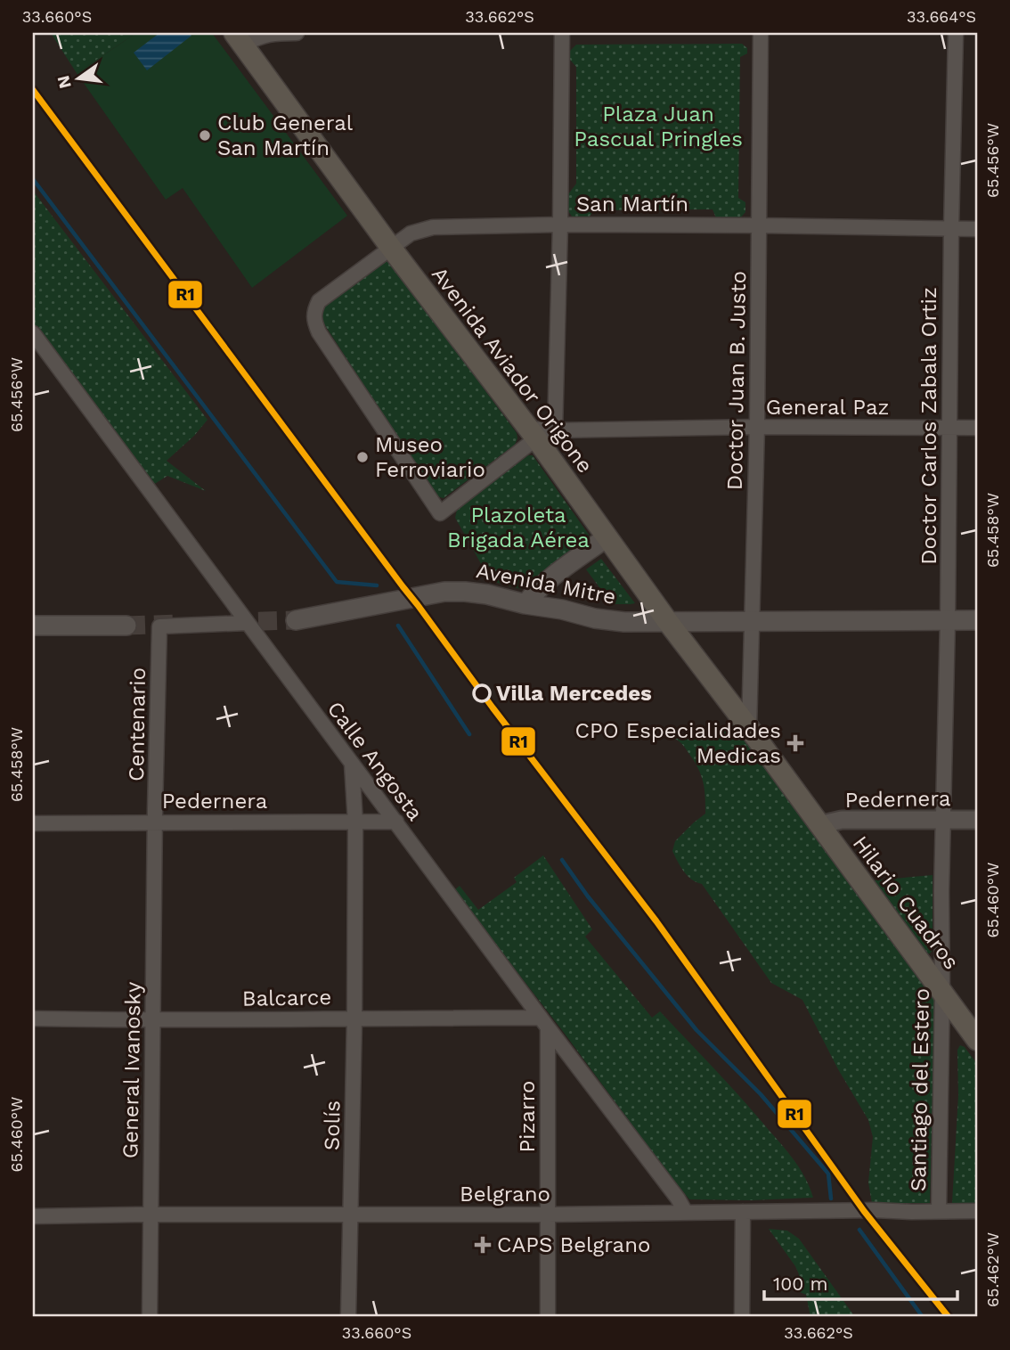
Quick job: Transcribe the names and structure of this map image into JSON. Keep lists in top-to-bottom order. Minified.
{"streets":{"main road":["Avenida Aviador Origone","Avenida Mitre","Hilario Cuadros"],"street":["San Martín","Doctor Juan B. Justo","General Paz","Doctor Carlos Zabala Ortiz","Centenario","Calle Angosta","Pedernera","Balcarce","General Ivanosky","Santiago del Estero","Pizarro","Solís","Belgrano"]},"crossings":[["San Martín","Avenida Aviador Origone"],["San Martín","Doctor Juan B. Justo"],["San Martín","General Paz"],["San Martín","Doctor Carlos Zabala Ortiz"],["Avenida Aviador Origone","Doctor Juan B. Justo"],["Avenida Aviador Origone","General Paz"],["Avenida Aviador Origone","Avenida Mitre"],["Avenida Aviador Origone","Pedernera"],["Avenida Aviador Origone","Hilario Cuadros"],["Doctor Juan B. Justo","General Paz"],["Doctor Juan B. Justo","Avenida Mitre"],["General Paz","Doctor Carlos Zabala Ortiz"],["Doctor Carlos Zabala Ortiz","Avenida Mitre"],["Doctor Carlos Zabala Ortiz","Pedernera"],["Doctor Carlos Zabala Ortiz","Santiago del Estero"],["Centenario","Calle Angosta"],["Centenario","Pedernera"],["Centenario","General Ivanosky"],["Calle Angosta","Pedernera"],["Calle Angosta","Balcarce"],["Calle Angosta","Pizarro"],["Calle Angosta","Solís"],["Calle Angosta","Belgrano"],["Pedernera","Hilario Cuadros"],["Pedernera","General Ivanosky"],["Pedernera","Santiago del Estero"],["Pedernera","Solís"],["Hilario Cuadros","Santiago del Estero"],["Balcarce","General Ivanosky"],["Balcarce","Pizarro"],["Balcarce","Solís"],["General Ivanosky","Belgrano"],["Santiago del Estero","Belgrano"],["Pizarro","Belgrano"],["Solís","Belgrano"]],"parks":["Plaza Juan Pascual Pringles","Plazoleta Brigada Aérea"],"places":{"other":["Club General San Martín","Museo Ferroviario","Villa Mercedes"],"health":["CPO Especialidades Medicas","CAPS Belgrano"]},"lines":["transit line R1"],"scale_bar":"100 m","north":"left","coordinates":["33.660°S","33.662°S","33.664°S","65.456°W","65.458°W","65.460°W","65.462°W"]}
